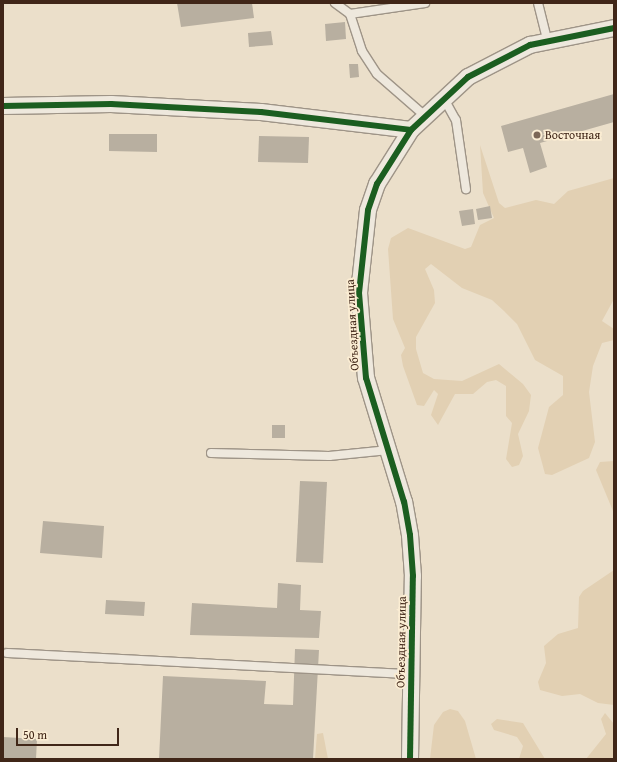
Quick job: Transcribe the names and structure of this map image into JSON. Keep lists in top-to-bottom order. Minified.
{"streets":{"street":["Объездная улица"]},"places":["Восточная"],"scale_bar":"50 m"}
